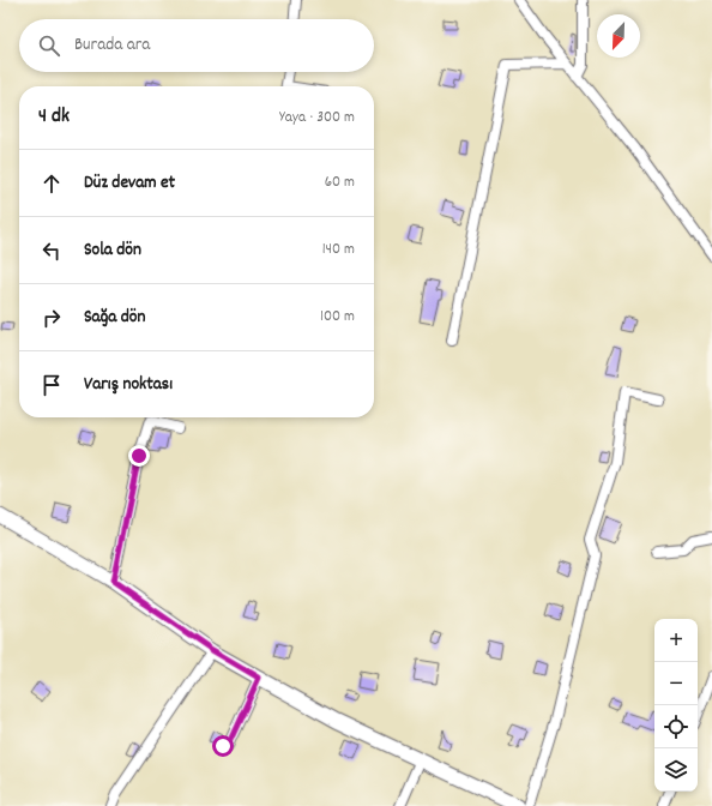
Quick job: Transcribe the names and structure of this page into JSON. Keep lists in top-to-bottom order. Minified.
{"north":"bottom left","page":{"search":"Burada ara","heading":["4 dk","Yaya · 300 m"],"list":[["Düz devam et","60 m"],["Sola dön","140 m"],["Sağa dön","100 m"],"Varış noktası"],"map_buttons":["+","−"]}}
